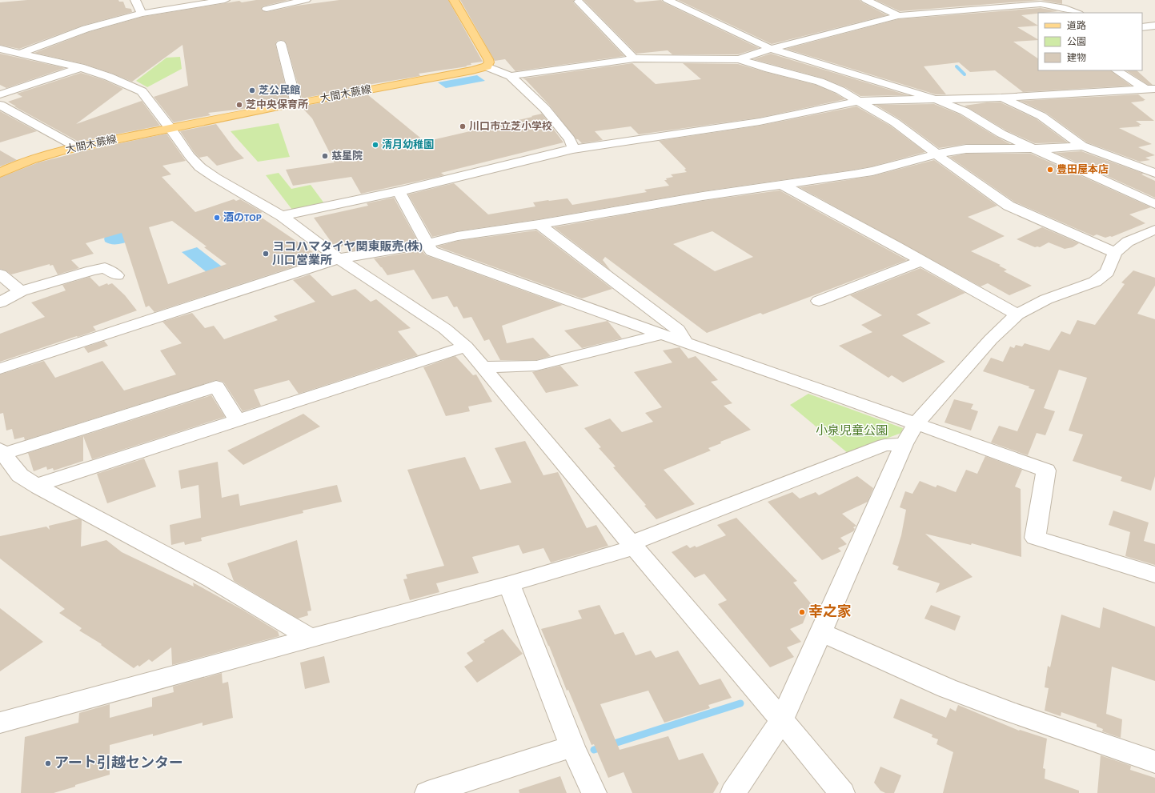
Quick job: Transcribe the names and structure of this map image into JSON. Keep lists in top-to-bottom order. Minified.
{"streets":{"main road":["大間木蕨線"]},"parks":["小泉児童公園"],"places":["芝公民館","芝中央保育所","川口市立芝小学校","清月幼稚園","慈星院","豊田屋本店","酒のTOP","ヨコハマタイヤ関東販売(株) 川口営業所","幸之家","アート引越センター"],"legend":["道路","公園","建物"]}
